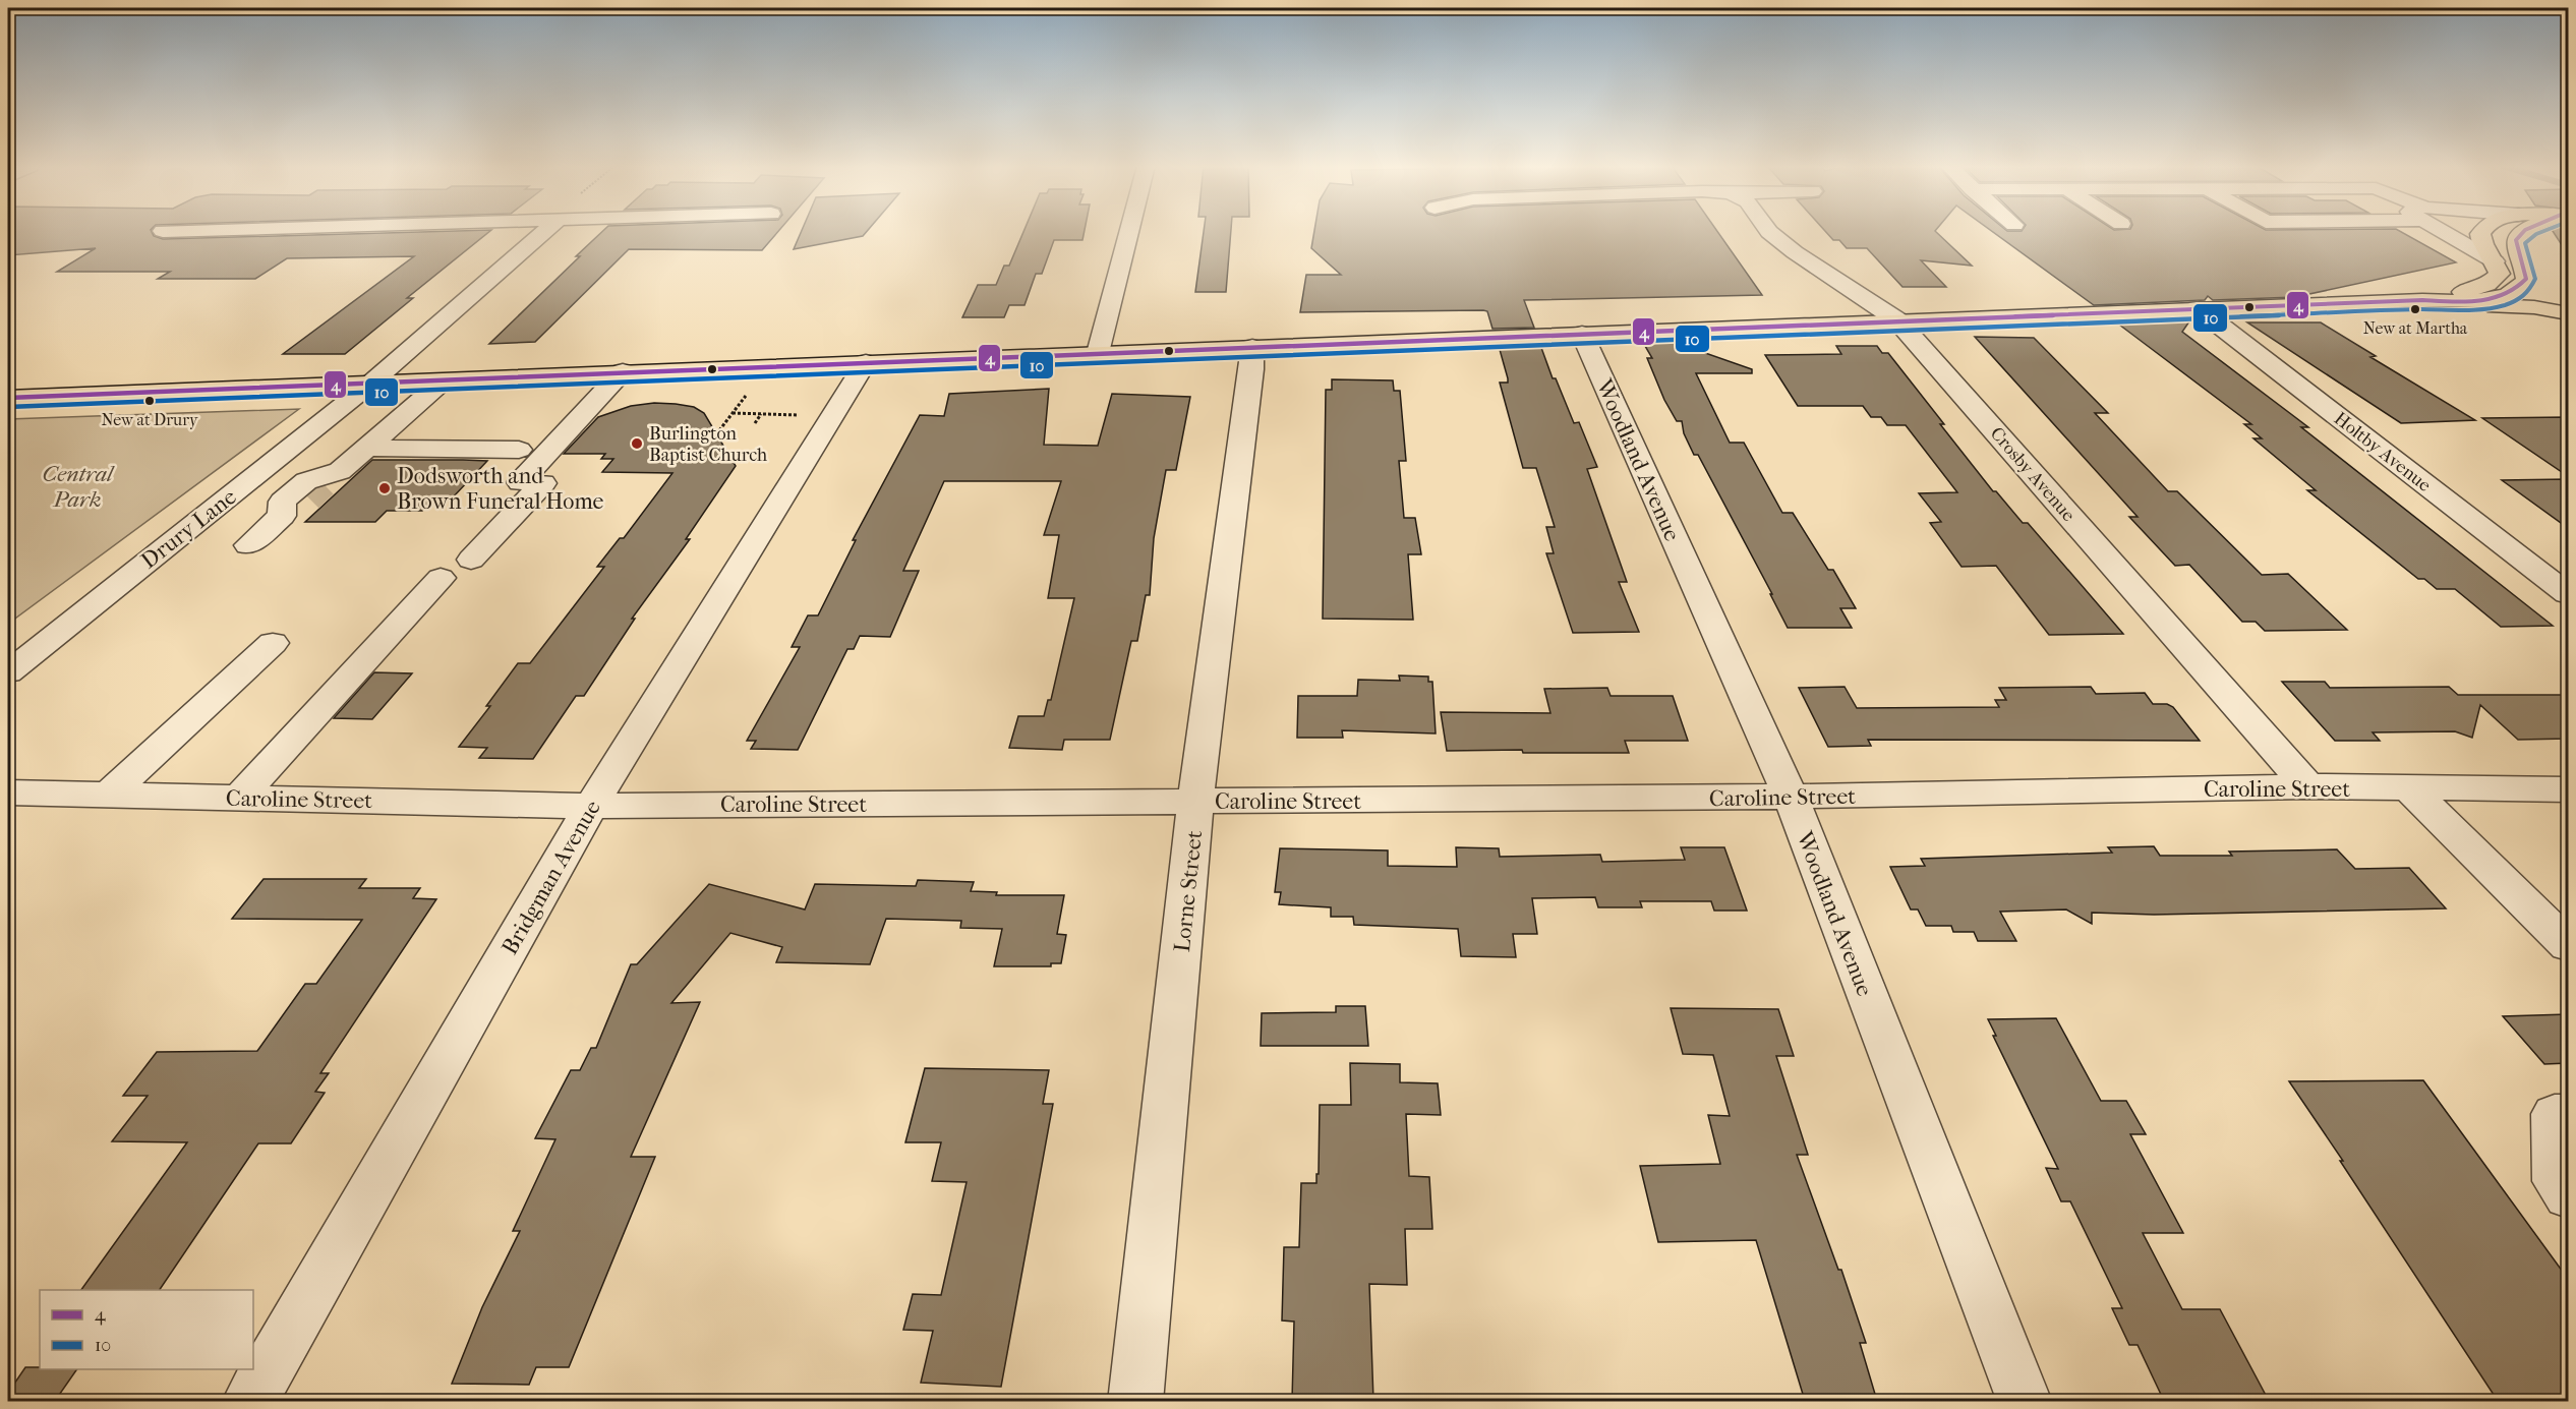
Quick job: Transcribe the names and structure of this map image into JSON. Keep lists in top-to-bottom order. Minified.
{"streets":{"street":["Holtby Avenue","Woodland Avenue","Crosby Avenue","Drury Lane","Caroline Street","Bridgman Avenue","Lorne Street"]},"crossings":[["Woodland Avenue","Caroline Street"],["Crosby Avenue","Caroline Street"],["Caroline Street","Bridgman Avenue"],["Caroline Street","Lorne Street"]],"parks":["Central Park"],"places":["New at Martha","New at Drury","Burlington Baptist Church","Dodsworth and Brown Funeral Home"],"lines":["transit line 4","transit line 10"],"legend":["4","10"]}
